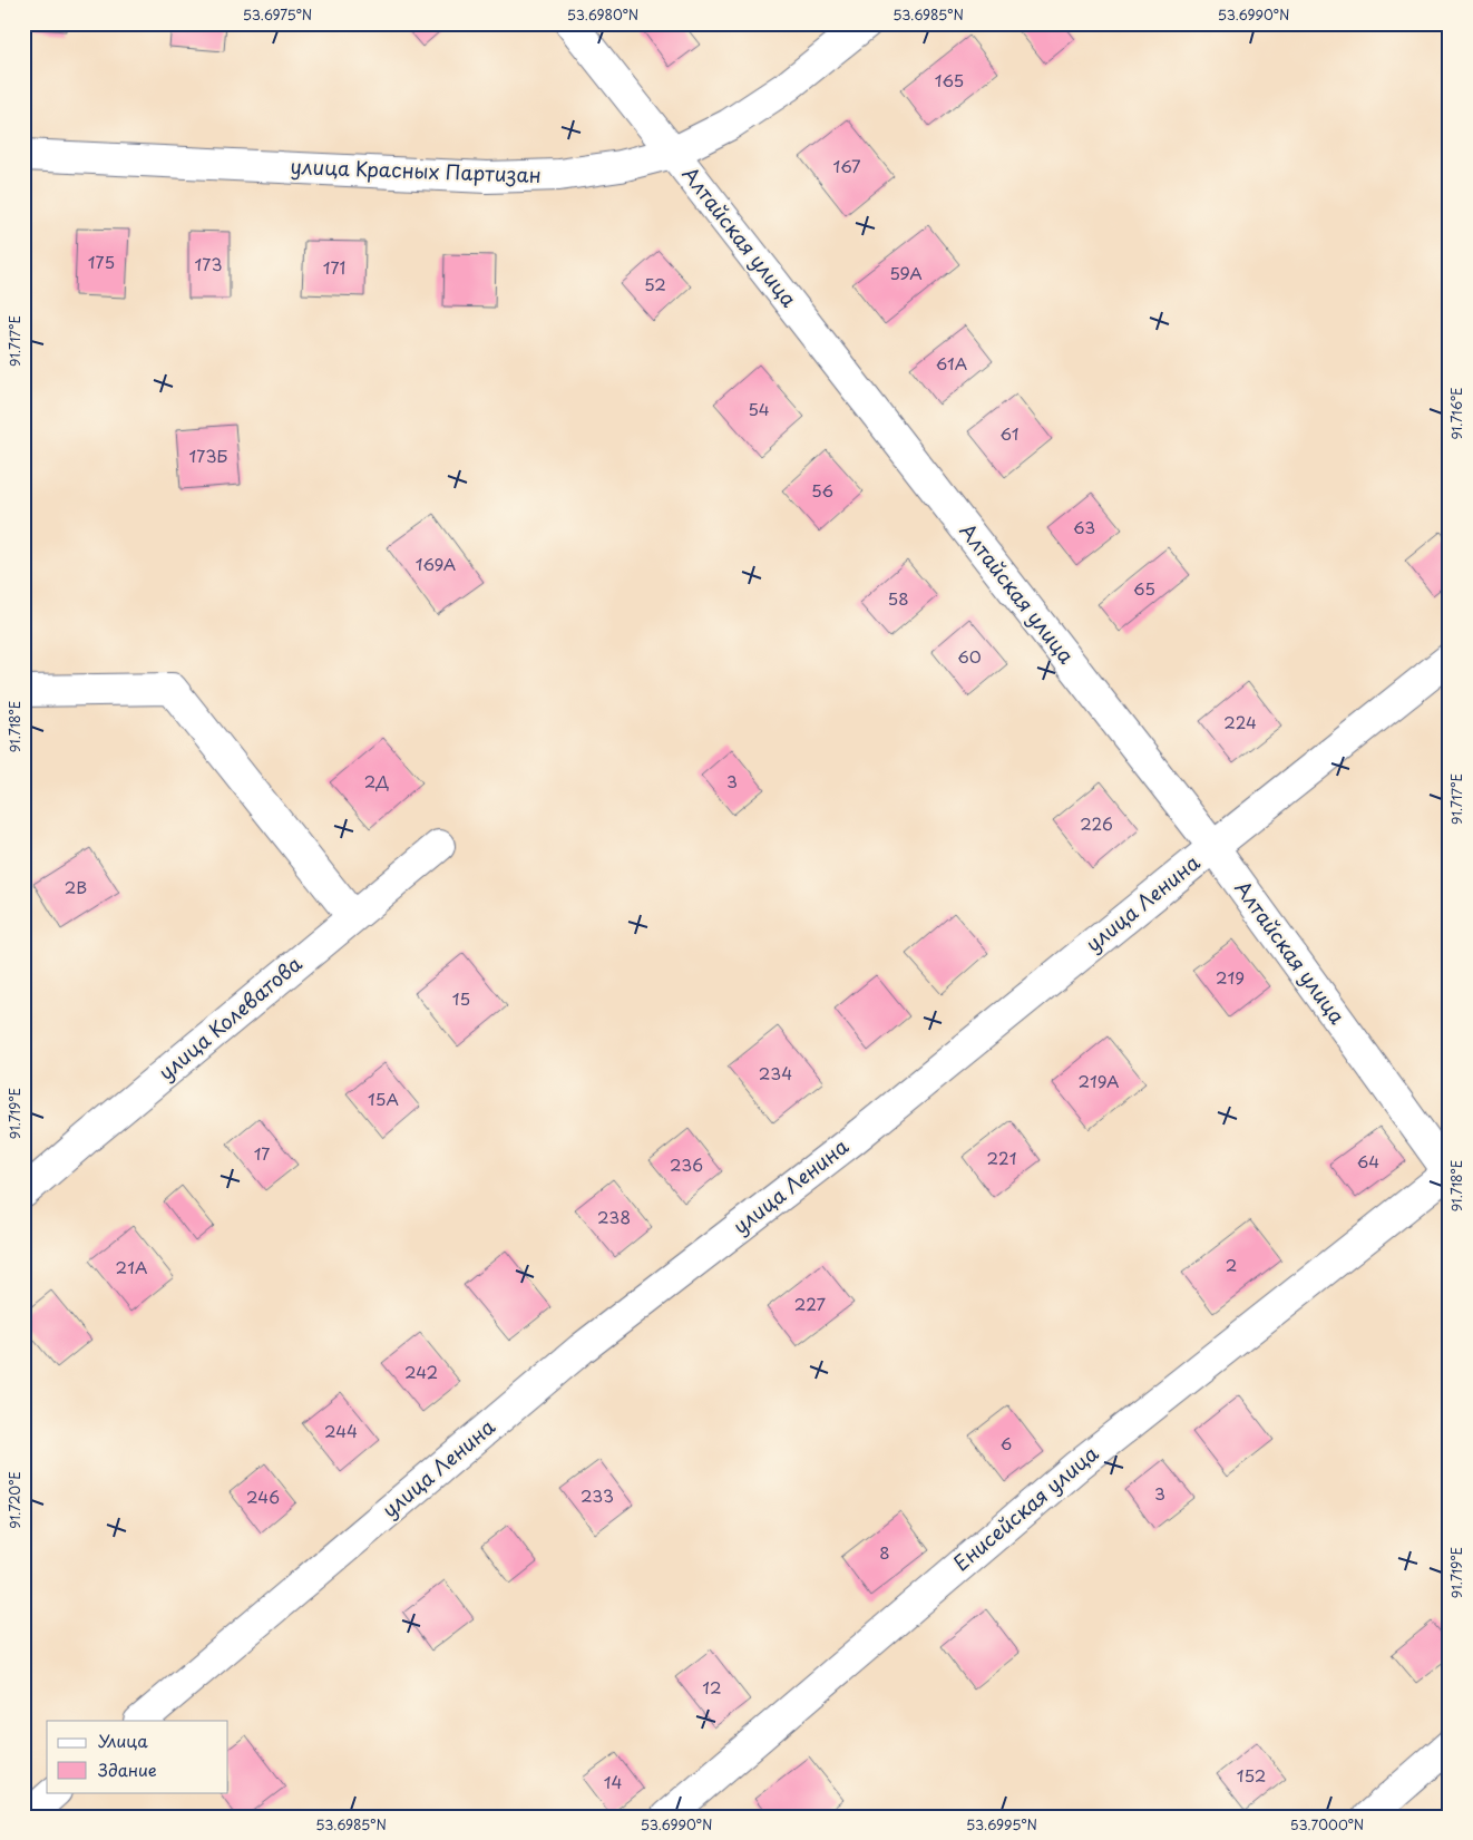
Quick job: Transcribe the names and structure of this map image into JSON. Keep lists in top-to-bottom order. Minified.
{"streets":{"street":["улица Красных Партизан","Алтайская улица","улица Ленина","улица Колеватова","Енисейская улица"]},"crossings":[["улица Красных Партизан","Алтайская улица"],["Алтайская улица","улица Ленина"],["Алтайская улица","Енисейская улица"]],"house_numbers":["165","167","175","173","171","59А","52","61А","54","61","173Б","56","63","169А","65","58","60","224","2Д","3","226","2В","219","15","234","219А","15А","17","221","64","236","238","2","21А","227","242","244","6","3","233","246","8","12","152","14"],"legend":["Улица","Здание"],"coordinates":["53.6975°N","53.6980°N","53.6985°N","53.6990°N","91.717°E","91.716°E","91.718°E","91.719°E","91.720°E","53.6995°N","53.7000°N"]}
